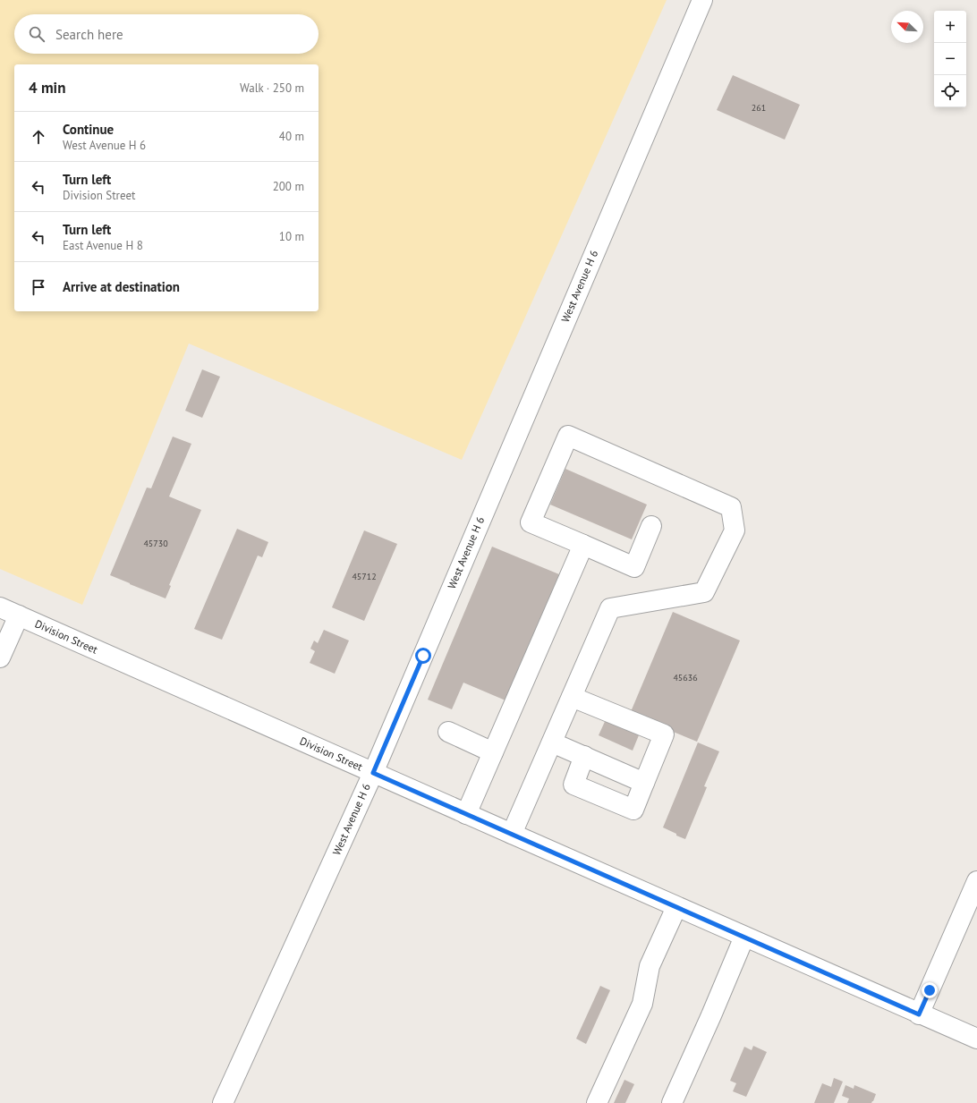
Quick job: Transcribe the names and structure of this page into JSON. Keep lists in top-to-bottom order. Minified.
{"streets":{"street":["West Avenue H 6","Division Street"]},"crossings":[["West Avenue H 6","Division Street"]],"house_numbers":["261","45730","45712","45636"],"north":"top left","page":{"map_buttons":["+","−"],"search":"Search here","heading":["4 min","Walk · 250 m"],"list":[["Continue","West Avenue H 6","40 m"],["Turn left","Division Street","200 m"],["Turn left","East Avenue H 8","10 m"],"Arrive at destination"]}}
